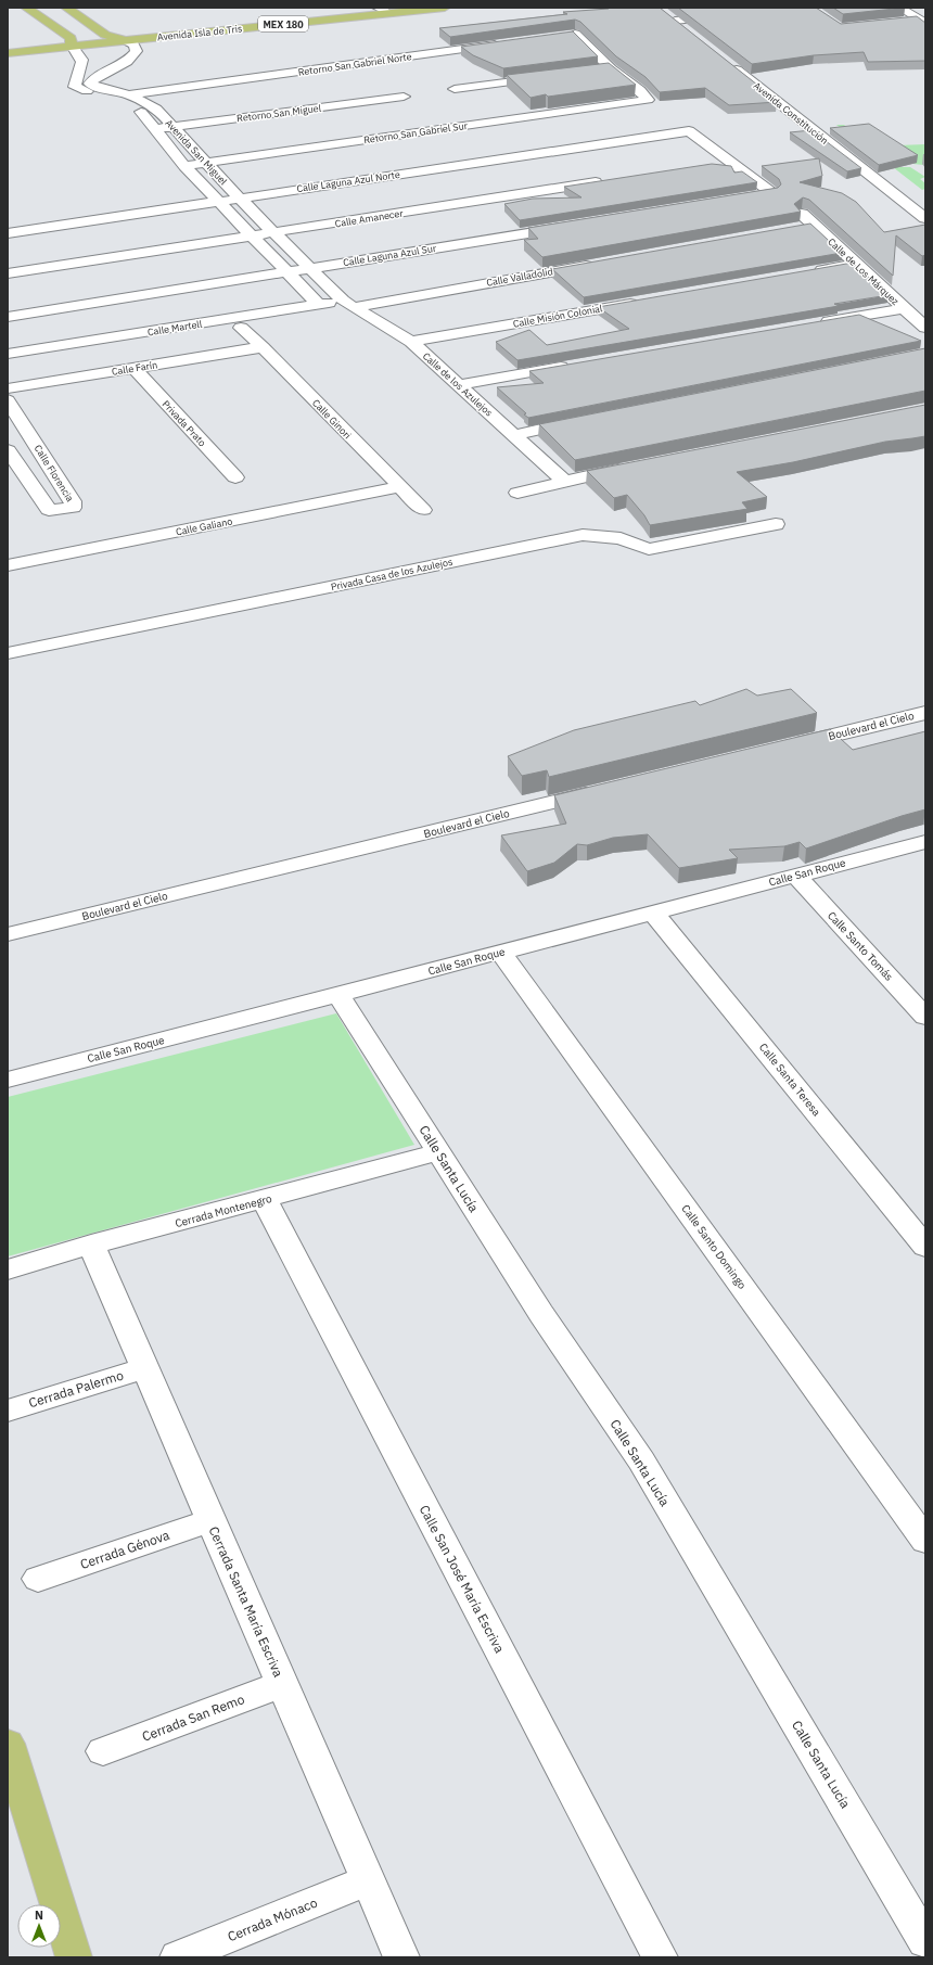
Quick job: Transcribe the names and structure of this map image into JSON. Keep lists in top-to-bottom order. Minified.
{"streets":{"main road":["MEX 180","Avenida Isla de Tris"],"street":["Retorno San Gabriel Norte","Retorno San Miguel","Avenida Constitución","Retorno San Gabriel Sur","Avenida San Miguel","Calle Laguna Azul Norte","Calle Amanecer","Calle Laguna Azul Sur","Calle de Los Márquez","Calle Valladolid","Calle Misión Colonial","Calle Martell","Calle Farín","Calle de los Azulejos","Calle Ginori","Privada Prato","Calle Florencia","Calle Galiano","Privada Casa de los Azulejos","Boulevard el Cielo","Calle San Roque","Calle Santo Tomás","Calle Santa Teresa","Calle Santa Lucía","Cerrada Montenegro","Calle Santo Domingo","Cerrada Palermo","Cerrada Génova","Calle San José María Escriva","Cerrada Santa María Escriva","Cerrada San Remo","Cerrada Mónaco"]},"crossings":[["Retorno San Gabriel Norte","Avenida San Miguel"],["Retorno San Miguel","Avenida San Miguel"],["Retorno San Gabriel Sur","Avenida San Miguel"],["Avenida San Miguel","Calle Laguna Azul Norte"],["Avenida San Miguel","Calle Amanecer"],["Avenida San Miguel","Calle Laguna Azul Sur"],["Avenida San Miguel","Calle Valladolid"],["Avenida San Miguel","Calle Martell"],["Avenida San Miguel","Calle de los Azulejos"],["Calle Valladolid","Calle Martell"],["Calle Valladolid","Calle de los Azulejos"],["Calle Misión Colonial","Calle de los Azulejos"],["Calle Martell","Calle de los Azulejos"],["Calle Farín","Calle Ginori"],["Calle Farín","Privada Prato"],["Calle Ginori","Calle Galiano"],["Calle San Roque","Calle Santo Tomás"],["Calle San Roque","Calle Santa Teresa"],["Calle San Roque","Calle Santa Lucía"],["Calle San Roque","Calle Santo Domingo"],["Calle Santa Lucía","Cerrada Montenegro"],["Cerrada Montenegro","Calle San José María Escriva"],["Cerrada Montenegro","Cerrada Santa María Escriva"],["Cerrada Palermo","Cerrada Santa María Escriva"],["Cerrada Génova","Cerrada Santa María Escriva"],["Cerrada Santa María Escriva","Cerrada San Remo"],["Cerrada Santa María Escriva","Cerrada Mónaco"]],"north":"top"}
